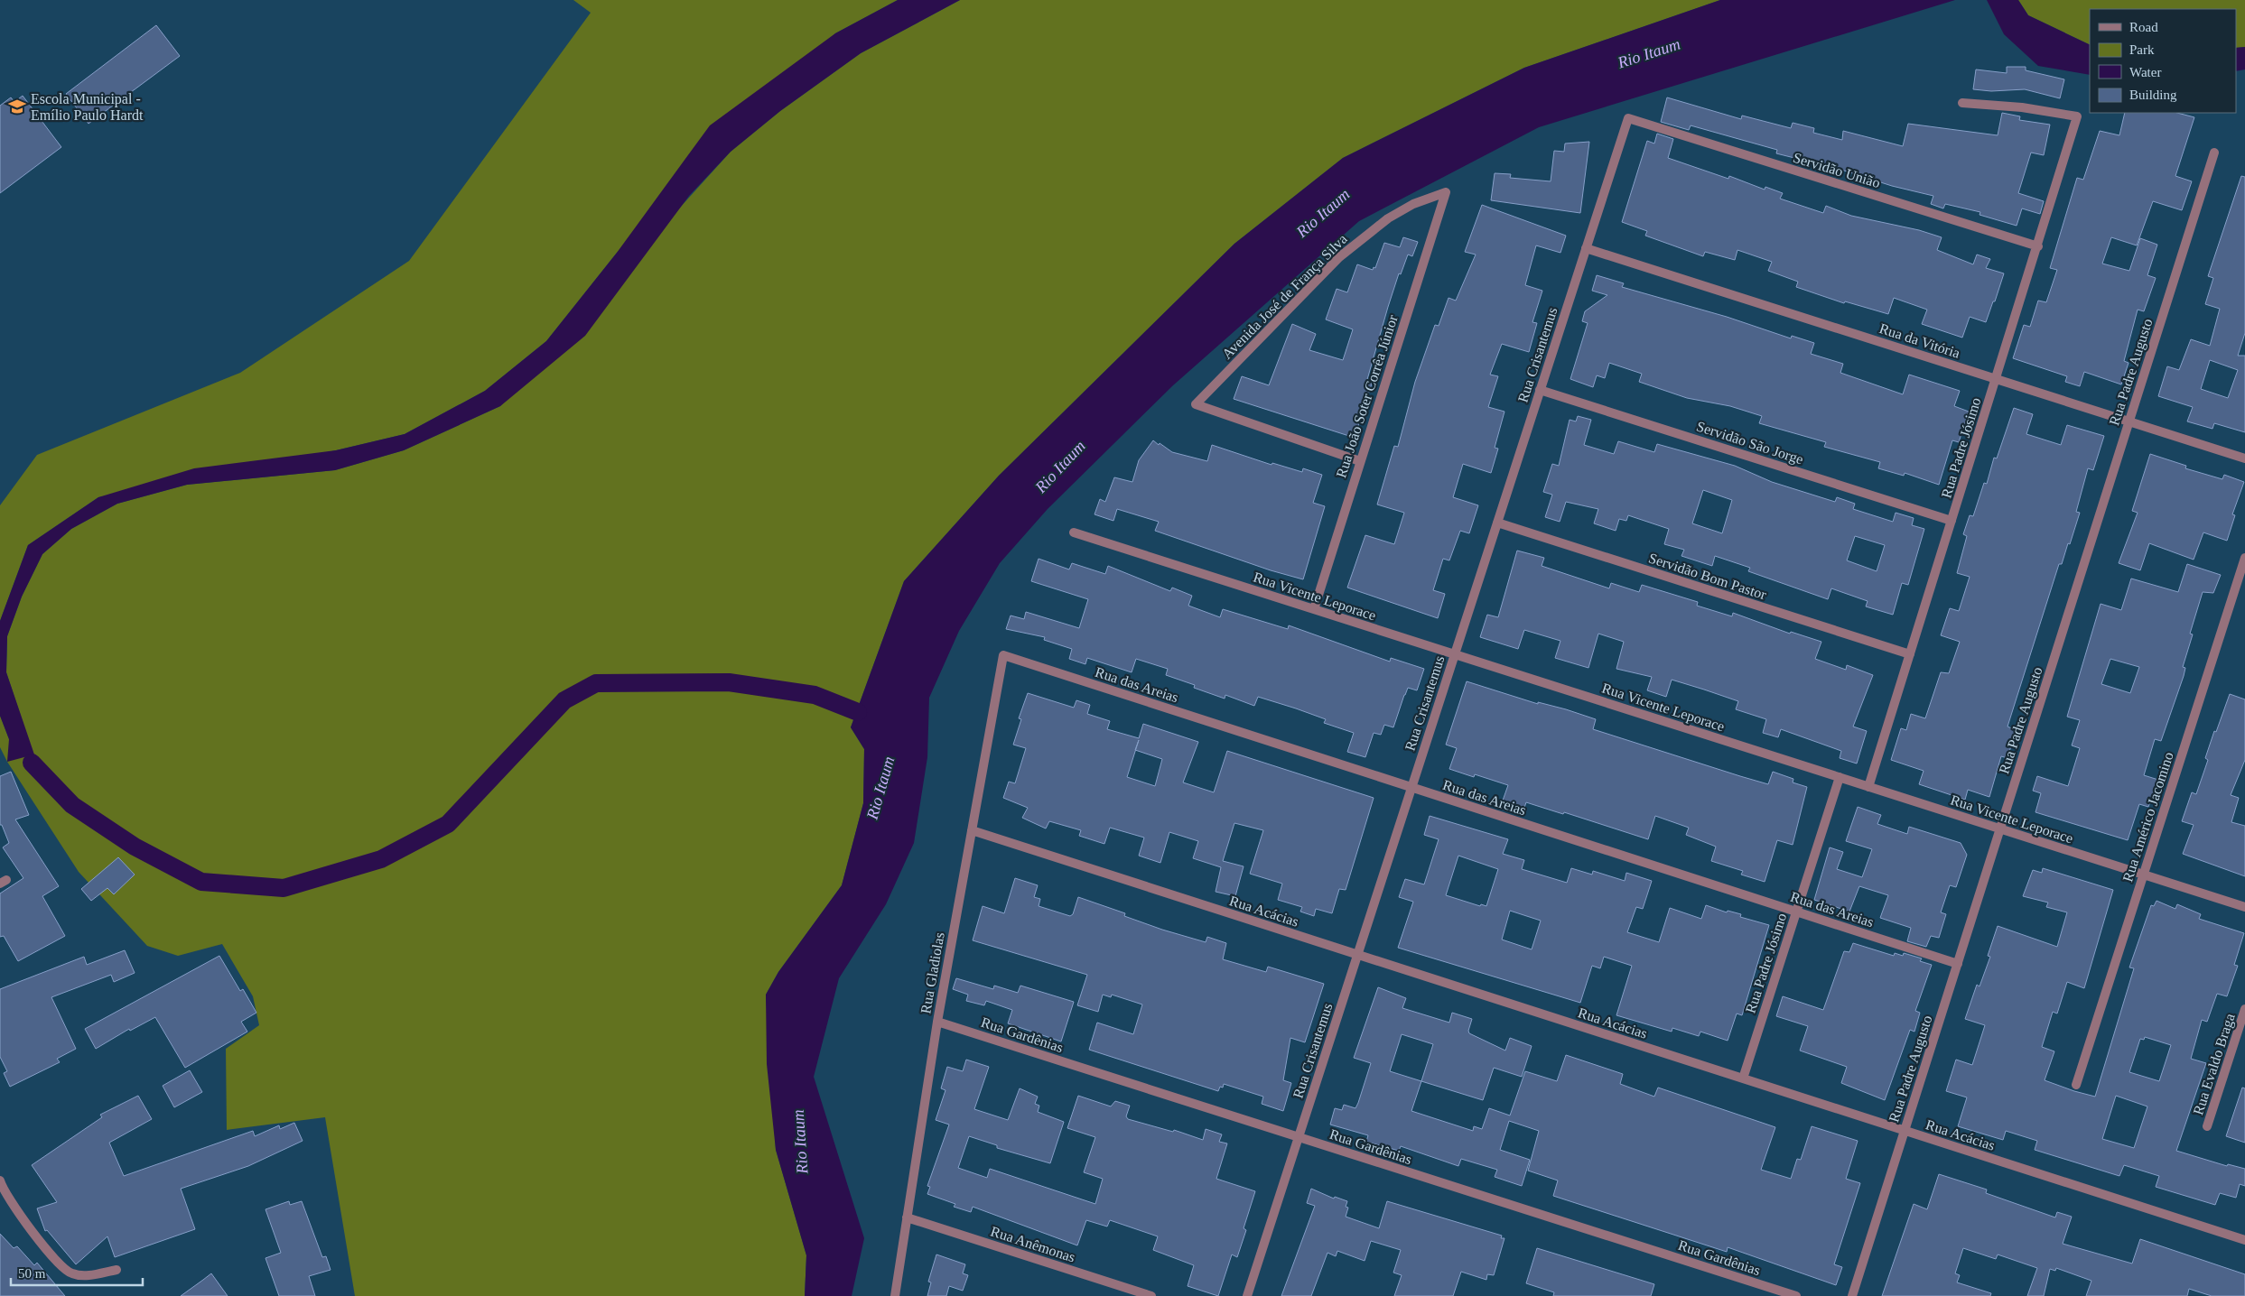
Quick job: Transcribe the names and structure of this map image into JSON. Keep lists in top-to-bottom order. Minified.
{"streets":{"street":["Servidão União","Avenida José de França Silva","Rua da Vitória","Rua Crisantemus","Rua Padre Augusto","Rua João Soter Corrêa Júnior","Servidão São Jorge","Rua Padre Jósimo","Servidão Bom Pastor","Rua Vicente Leporace","Rua das Areias","Rua Américo Jacomino","Rua Acácias","Rua Gladiolas","Rua Gardênias","Rua Evaldo Braga","Rua Anêmonas"]},"crossings":[["Servidão União","Rua Crisantemus"],["Servidão União","Rua Padre Jósimo"],["Avenida José de França Silva","Rua João Soter Corrêa Júnior"],["Rua da Vitória","Rua Crisantemus"],["Rua da Vitória","Rua Padre Augusto"],["Rua da Vitória","Rua Padre Jósimo"],["Rua Crisantemus","Servidão São Jorge"],["Rua Crisantemus","Servidão Bom Pastor"],["Rua Crisantemus","Rua Vicente Leporace"],["Rua Crisantemus","Rua das Areias"],["Rua Crisantemus","Rua Acácias"],["Rua Crisantemus","Rua Gardênias"],["Rua Padre Augusto","Rua Vicente Leporace"],["Rua Padre Augusto","Rua das Areias"],["Rua Padre Augusto","Rua Acácias"],["Rua João Soter Corrêa Júnior","Rua Vicente Leporace"],["Servidão São Jorge","Rua Padre Jósimo"],["Rua Padre Jósimo","Servidão Bom Pastor"],["Rua Padre Jósimo","Rua Vicente Leporace"],["Rua Padre Jósimo","Rua das Areias"],["Rua Padre Jósimo","Rua Acácias"],["Rua Vicente Leporace","Rua Américo Jacomino"],["Rua das Areias","Rua Gladiolas"],["Rua Acácias","Rua Gladiolas"],["Rua Gladiolas","Rua Gardênias"],["Rua Gladiolas","Rua Anêmonas"]],"water":["Rio Itaum"],"places":{"school or university":["Escola Municipal - Emílio Paulo Hardt"]},"legend":["Road","Park","Water","Building"],"scale_bar":"50 m"}
